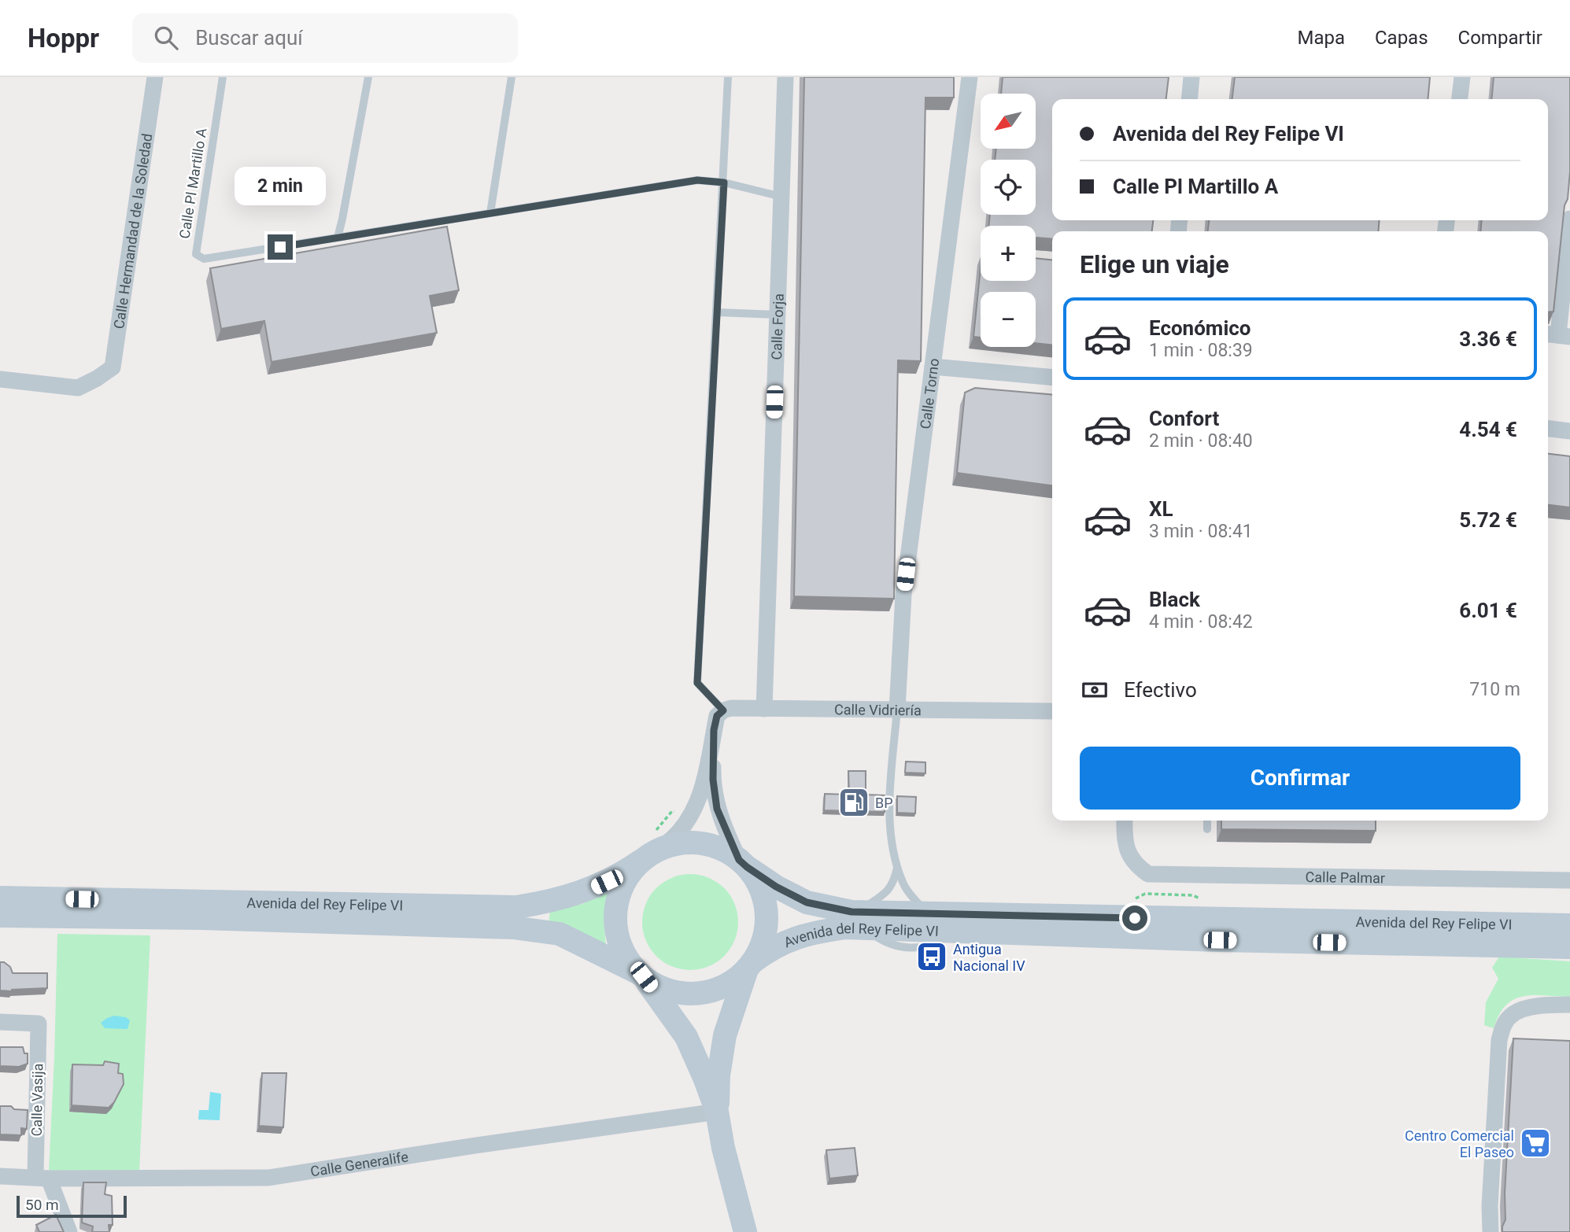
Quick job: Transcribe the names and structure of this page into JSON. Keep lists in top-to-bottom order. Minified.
{"streets":{"main road":["Avenida del Rey Felipe VI"],"street":["Calle Hermandad de la Soledad","Calle Forja","Calle Torno","Calle Vidriería","Calle Palmar","Calle Vasija","Calle Generalife"],"lane":["Calle Pl Martillo A"]},"crossings":[["Calle Pl Martillo A","Calle Forja"],["Calle Forja","Calle Vidriería"],["Calle Torno","Calle Vidriería"],["Calle Vasija","Calle Generalife"]],"places":{"fuel station":["BP"],"bus stop":["Antigua Nacional IV"],"supermarket":["Centro Comercial El Paseo"]},"scale_bar":"50 m","north":"bottom left","page":{"header":"Hoppr","search":"Buscar aquí","nav":["Mapa","Capas","Compartir"],"map_buttons":["+","−"],"banner":["Avenida del Rey Felipe VI","Calle Pl Martillo A"],"bubble":"2 min","heading":"Elige un viaje","list":[{"name":"Económico","note":"1 min · 08:39","value":"3.36 €"},{"name":"Confort","note":"2 min · 08:40","value":"4.54 €"},{"name":"XL","note":"3 min · 08:41","value":"5.72 €"},{"name":"Black","note":"4 min · 08:42","value":"6.01 €"}],"pay":["Efectivo","710 m"],"buttons":"Confirmar","scale":"50 m"}}
